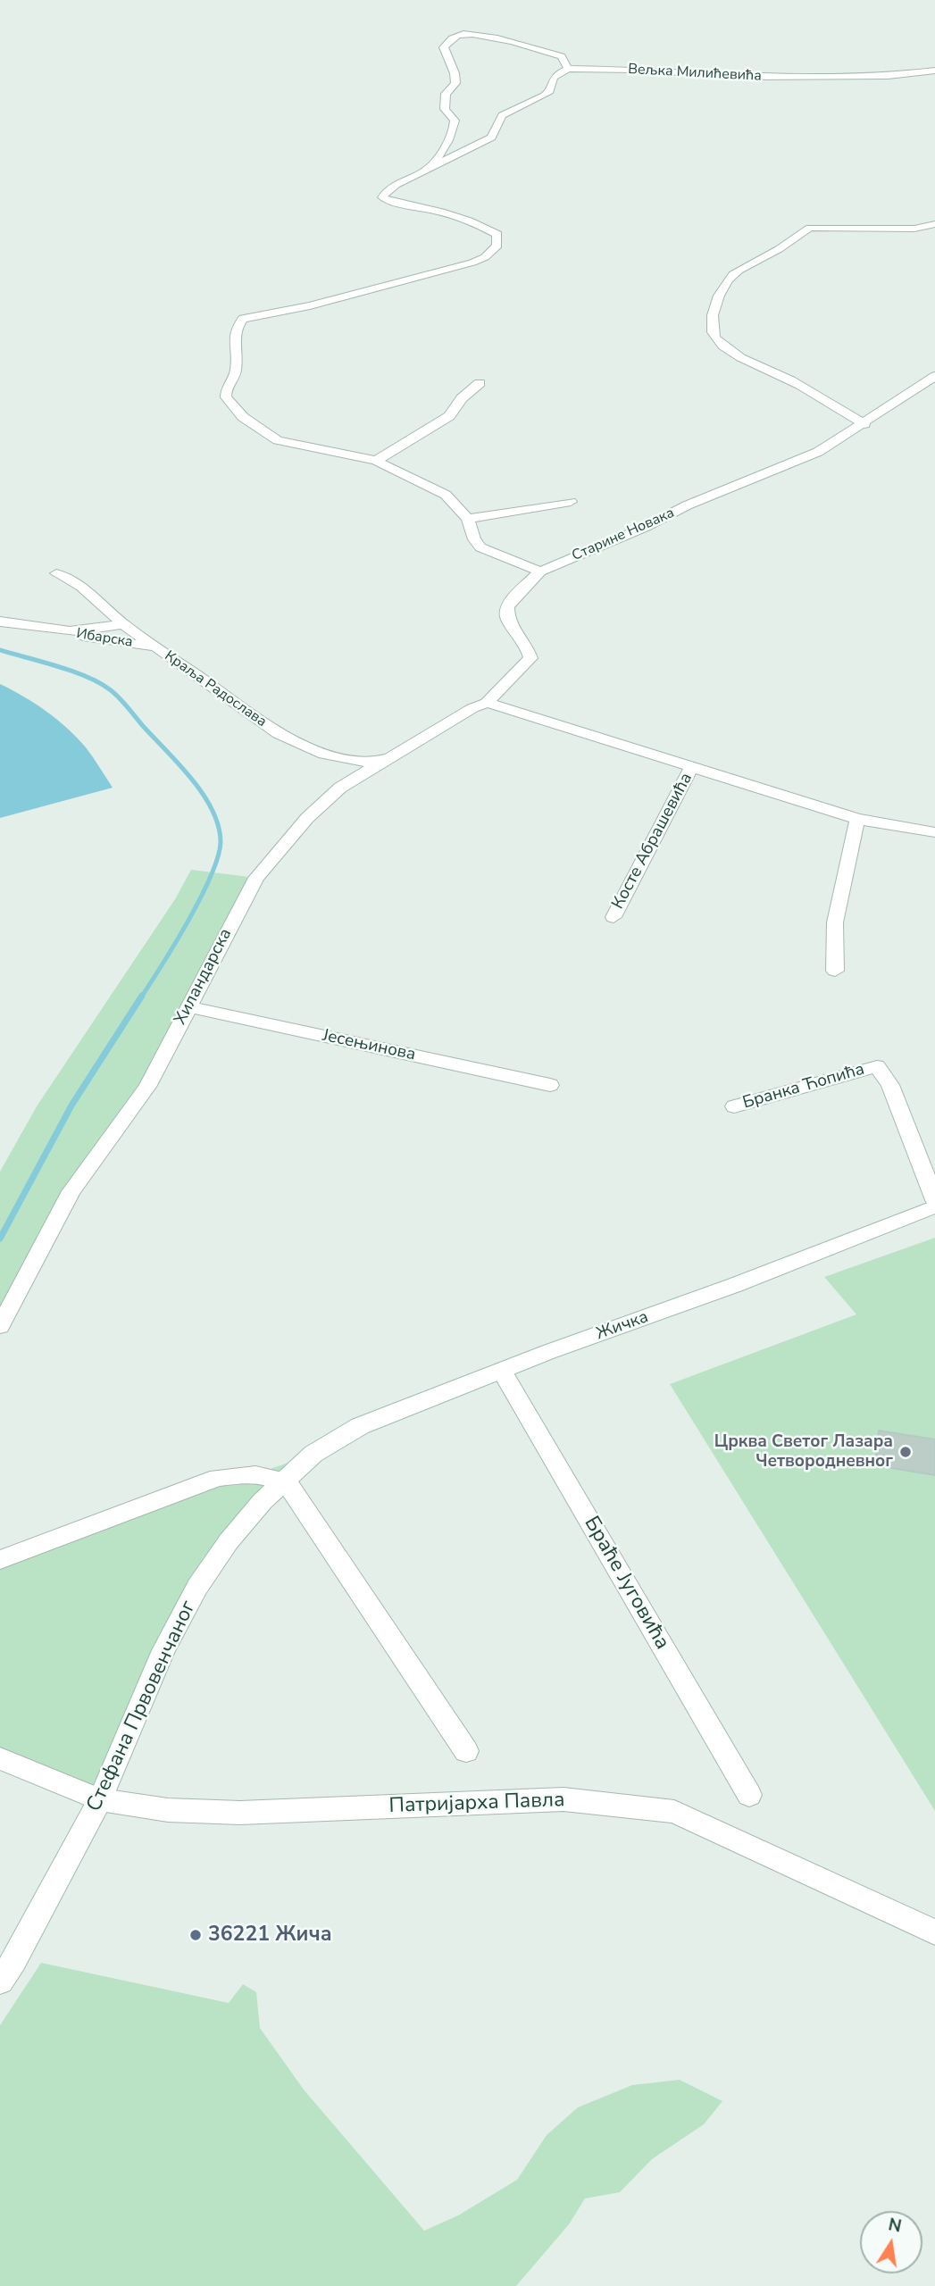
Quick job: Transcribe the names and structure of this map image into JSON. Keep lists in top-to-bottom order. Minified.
{"streets":{"street":["Вељка Милићевића","Старине Новака","Ибарска","Краља Радослава","Косте Абрашевића","Хиландарска","Јесењинова","Бранка Ћопића","Жичка","Браће Југовића","Стефана Првовенчаног","Патријарха Павла"]},"crossings":[["Старине Новака","Хиландарска"],["Ибарска","Краља Радослава"],["Краља Радослава","Хиландарска"],["Хиландарска","Јесењинова"],["Жичка","Браће Југовића"],["Жичка","Стефана Првовенчаног"],["Стефана Првовенчаног","Патријарха Павла"]],"places":["Црква Светог Лазара Четвородневног","36221 Жича"],"north":"top"}
